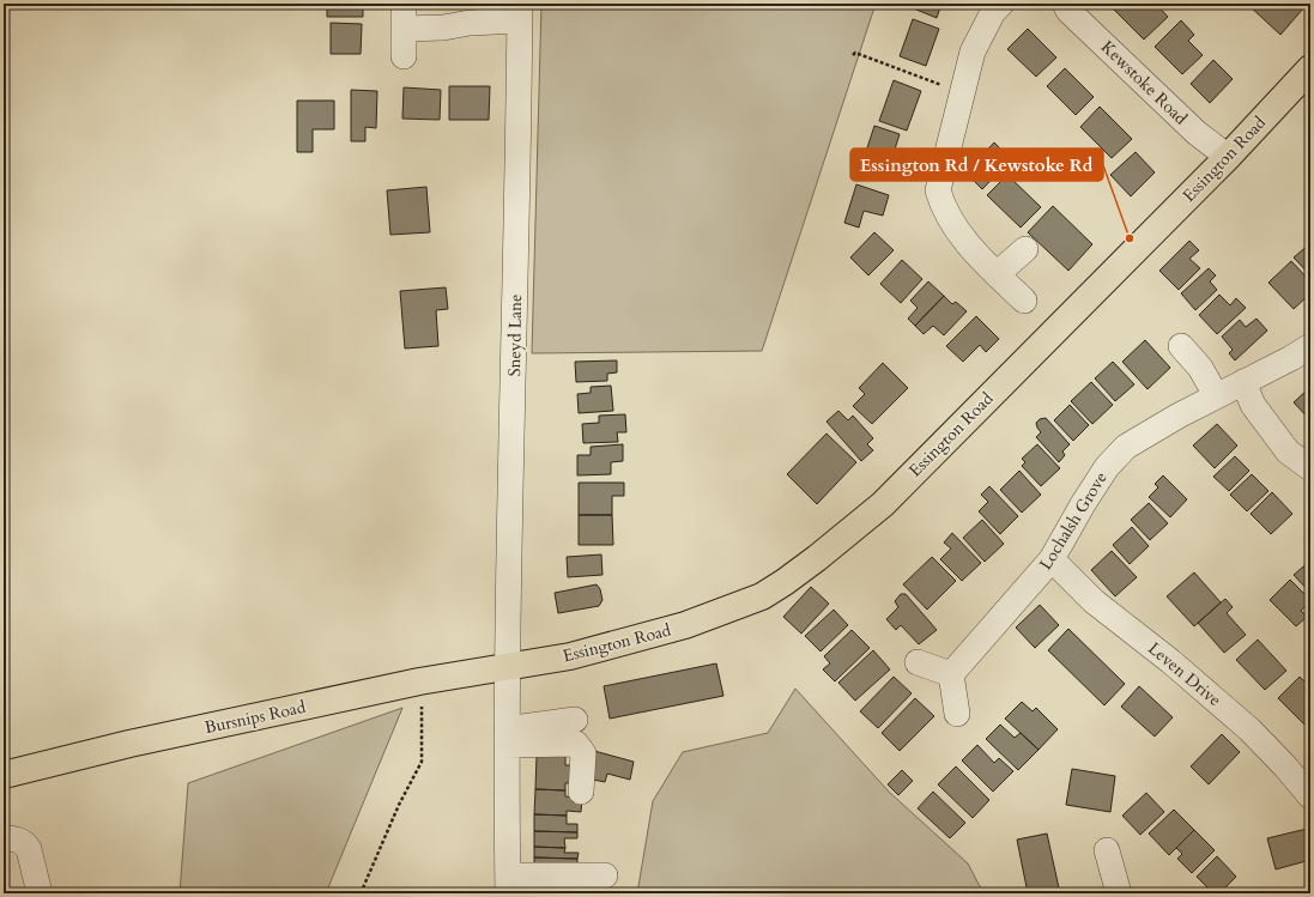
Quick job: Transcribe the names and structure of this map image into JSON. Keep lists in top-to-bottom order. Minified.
{"streets":{"main road":["Essington Road","Bursnips Road"],"street":["Kewstoke Road","Sneyd Lane","Lochalsh Grove","Leven Drive"]},"crossings":[["Kewstoke Road","Essington Road"],["Essington Road","Sneyd Lane"],["Essington Road","Bursnips Road"],["Sneyd Lane","Bursnips Road"],["Lochalsh Grove","Leven Drive"]],"places":["Essington Rd / Kewstoke Rd"]}
